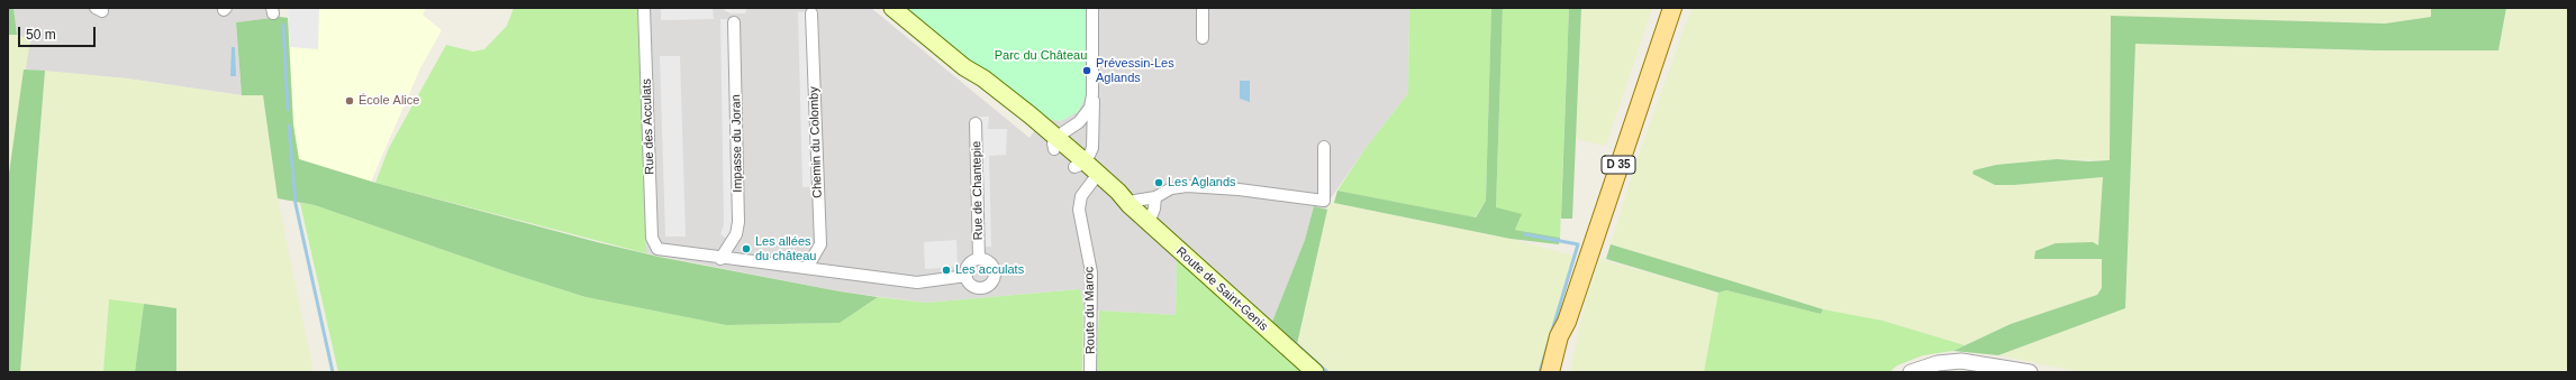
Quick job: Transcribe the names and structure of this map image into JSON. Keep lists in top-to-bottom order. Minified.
{"streets":{"main road":["D 35","Route de Saint-Genis"],"street":["Rue des Acculats","Chemin du Colomby","Impasse du Joran","Rue de Chantepie","Route du Maroc"]},"crossings":[["Rue des Acculats","Impasse du Joran"],["Route de Saint-Genis","Route du Maroc"]],"parks":["Parc du Château"],"places":["Prévessin-Les Aglands","École Alice","Les Aglands","Les allées du château","Les acculats"],"scale_bar":"50 m"}
